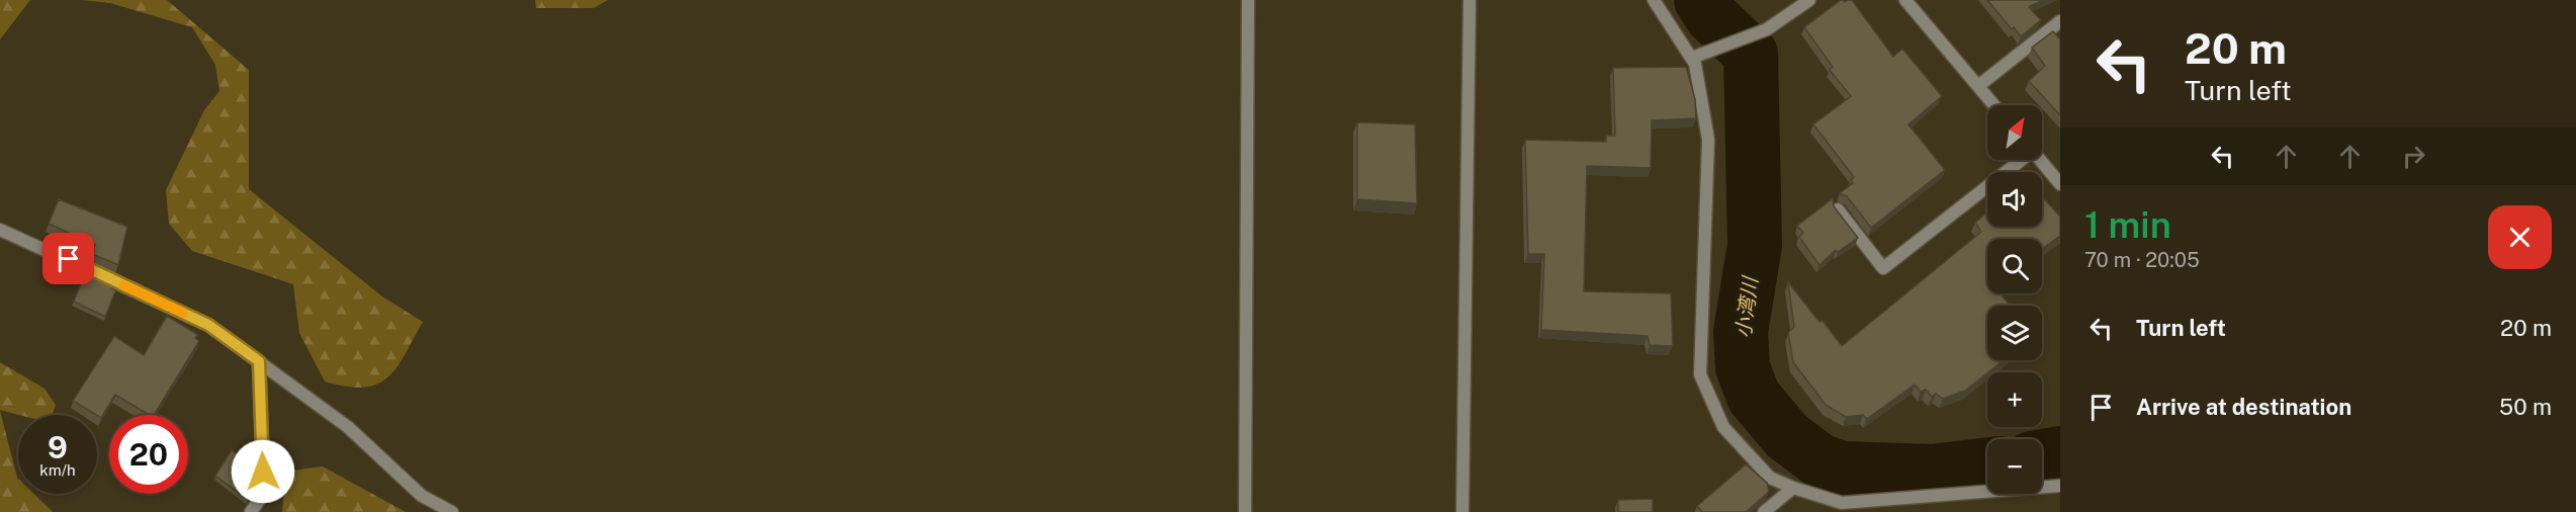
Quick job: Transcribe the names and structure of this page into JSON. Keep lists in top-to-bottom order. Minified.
{"water":["小湾川"],"north":"top right","page":{"turn":["20 m","Turn left"],"map_buttons":["+","−"],"heading":["1 min","70 m · 20:05"],"list":[{"name":"Turn left","value":"20 m"},{"name":"Arrive at destination","value":"50 m"}],"speed":"9 km/h","limit":"20"}}
